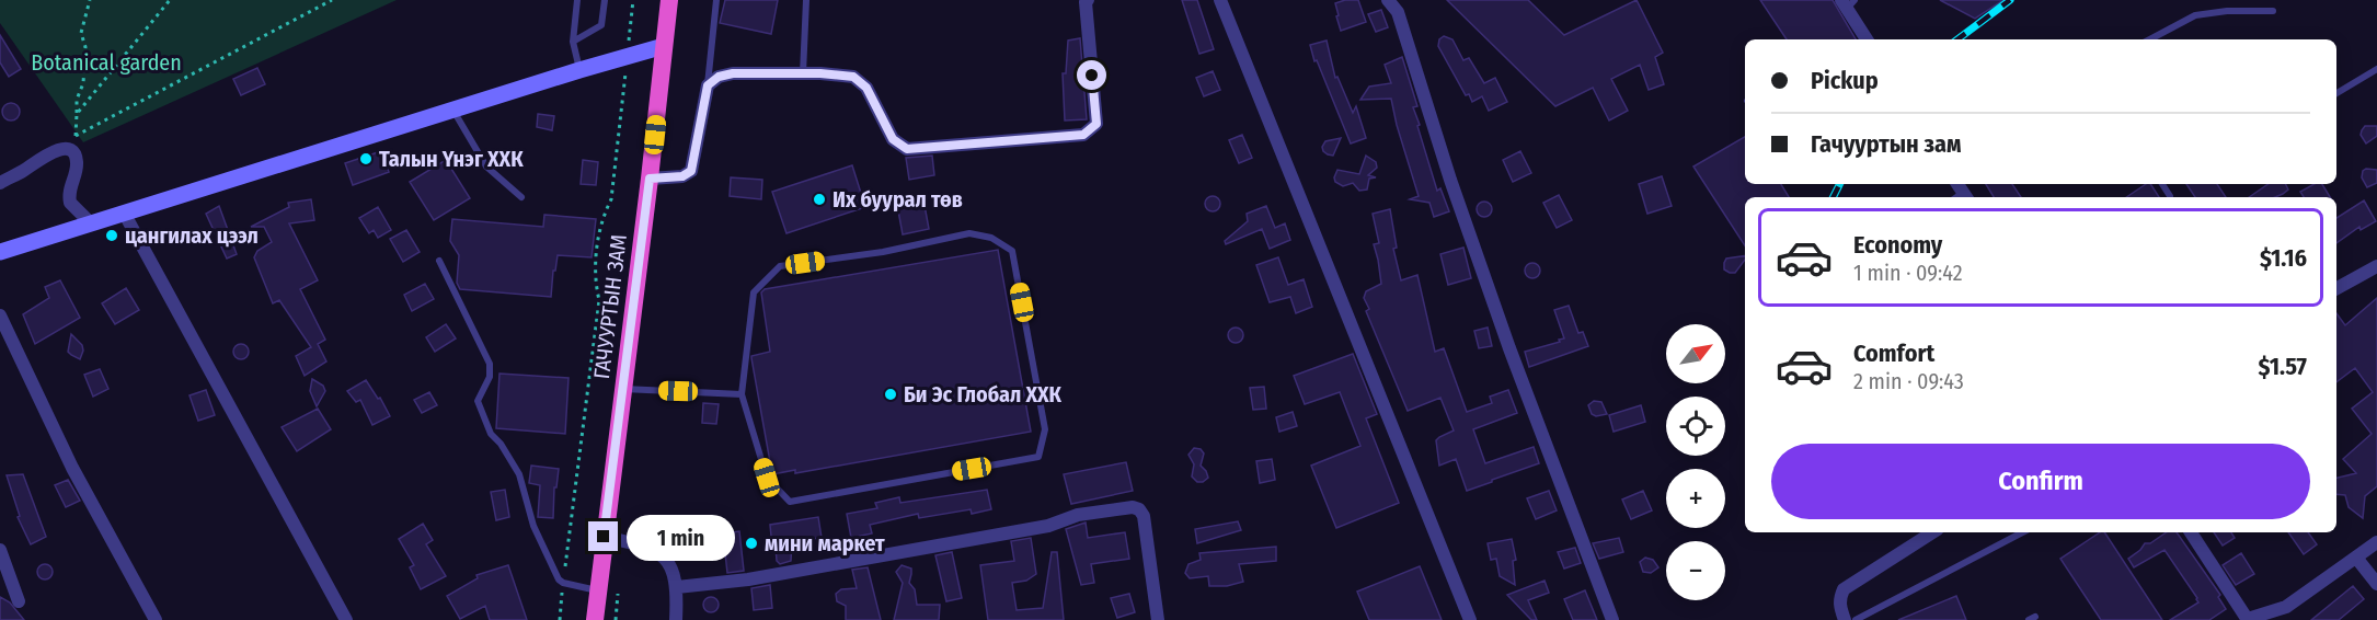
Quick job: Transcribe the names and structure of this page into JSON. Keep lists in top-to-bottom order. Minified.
{"streets":{"highway":["ГАЧУУРТЫН ЗАМ"]},"parks":["Botanical garden"],"places":["Талын Үнэг ХХК","Их буурал төв","цангилах цээл","Би Эс Глобал ХХК","мини маркет"],"north":"top right","page":{"banner":["Pickup","Гачууртын зам"],"list":[{"name":"Economy","note":"1 min · 09:42","value":"$1.16"},{"name":"Comfort","note":"2 min · 09:43","value":"$1.57"}],"map_buttons":["+","−"],"buttons":"Confirm","bubble":"1 min"}}
